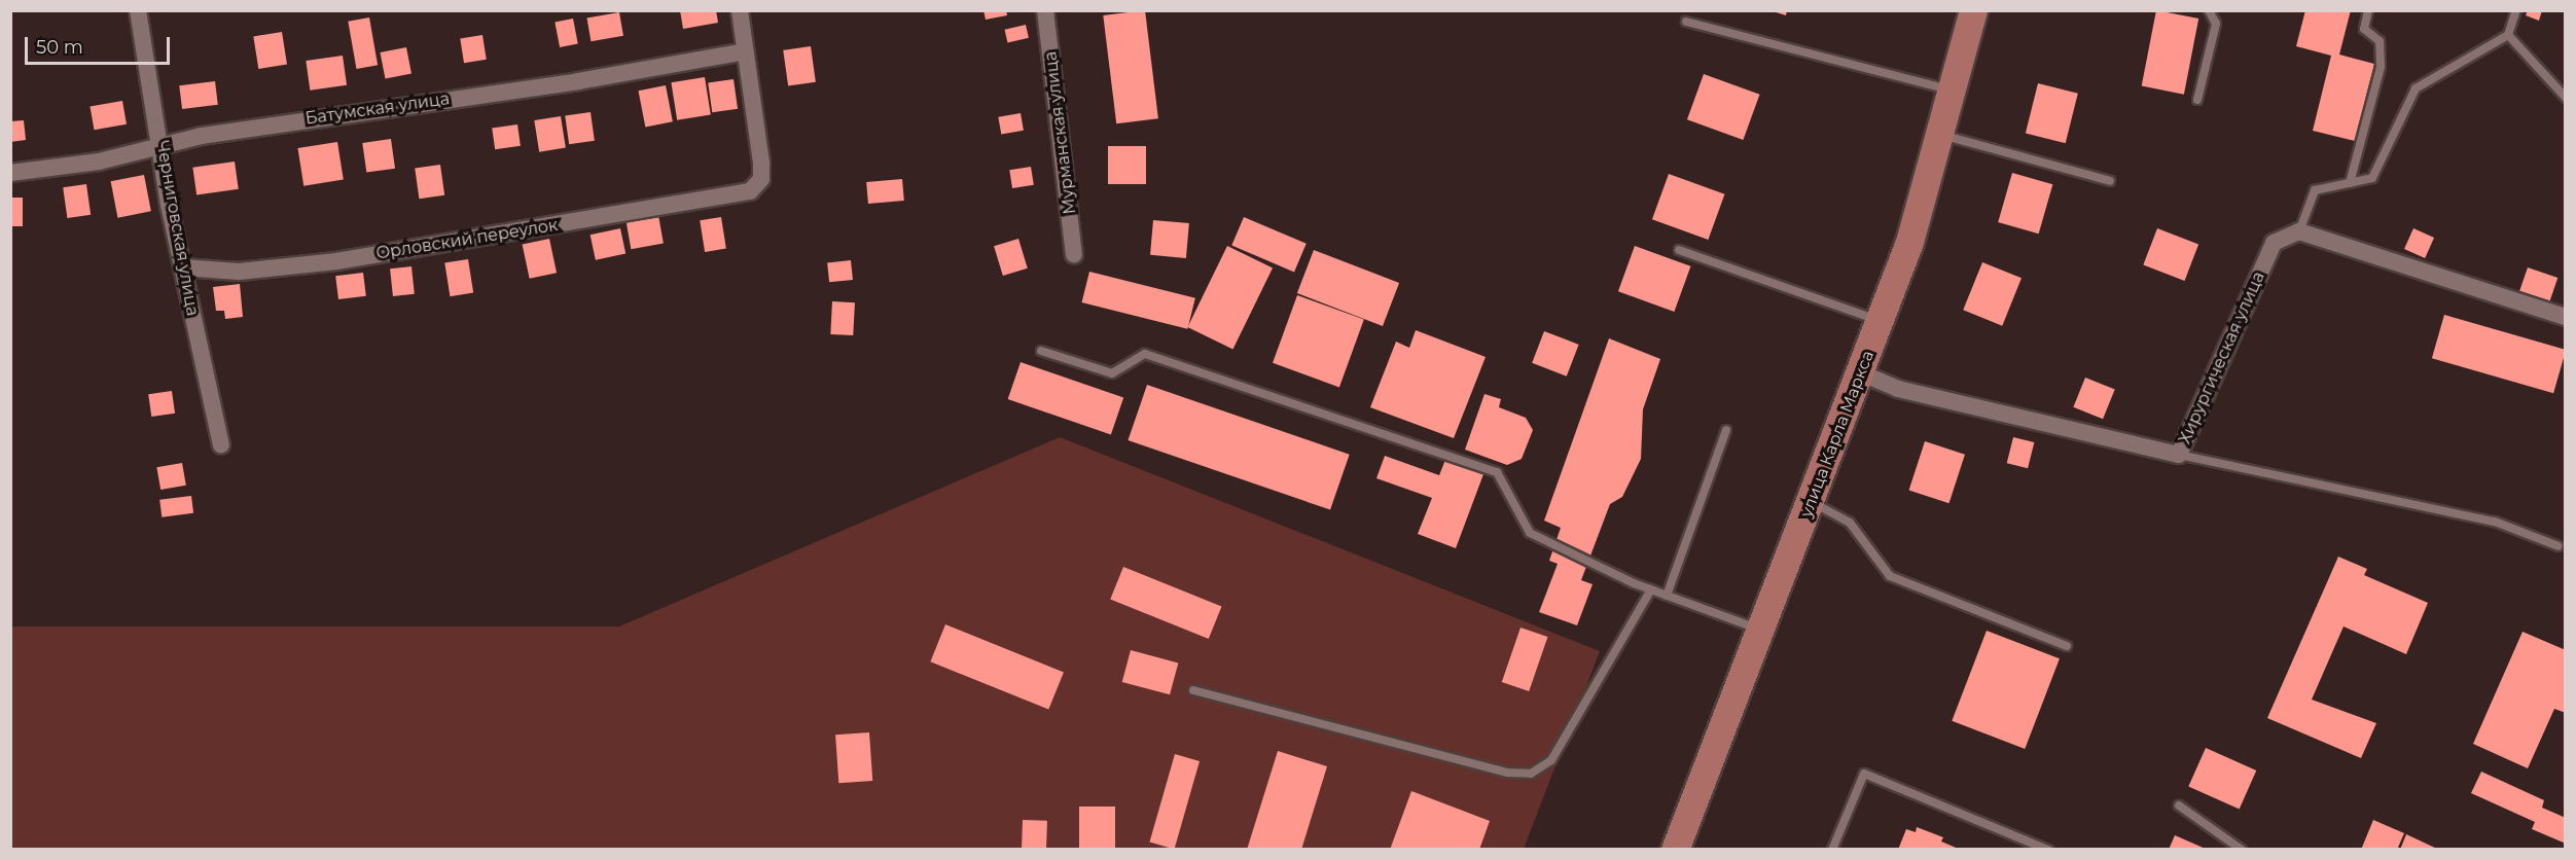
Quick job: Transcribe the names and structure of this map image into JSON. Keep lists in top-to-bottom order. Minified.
{"streets":{"highway":["улица Карла Маркса"],"street":["Батумская улица","Мурманская улица","Черниговская улица","Орловский переулок","Хирургическая улица"]},"crossings":[["Батумская улица","Черниговская улица"],["Батумская улица","Орловский переулок"],["Черниговская улица","Орловский переулок"],["Хирургическая улица","улица Карла Маркса"]],"scale_bar":"50 m"}
